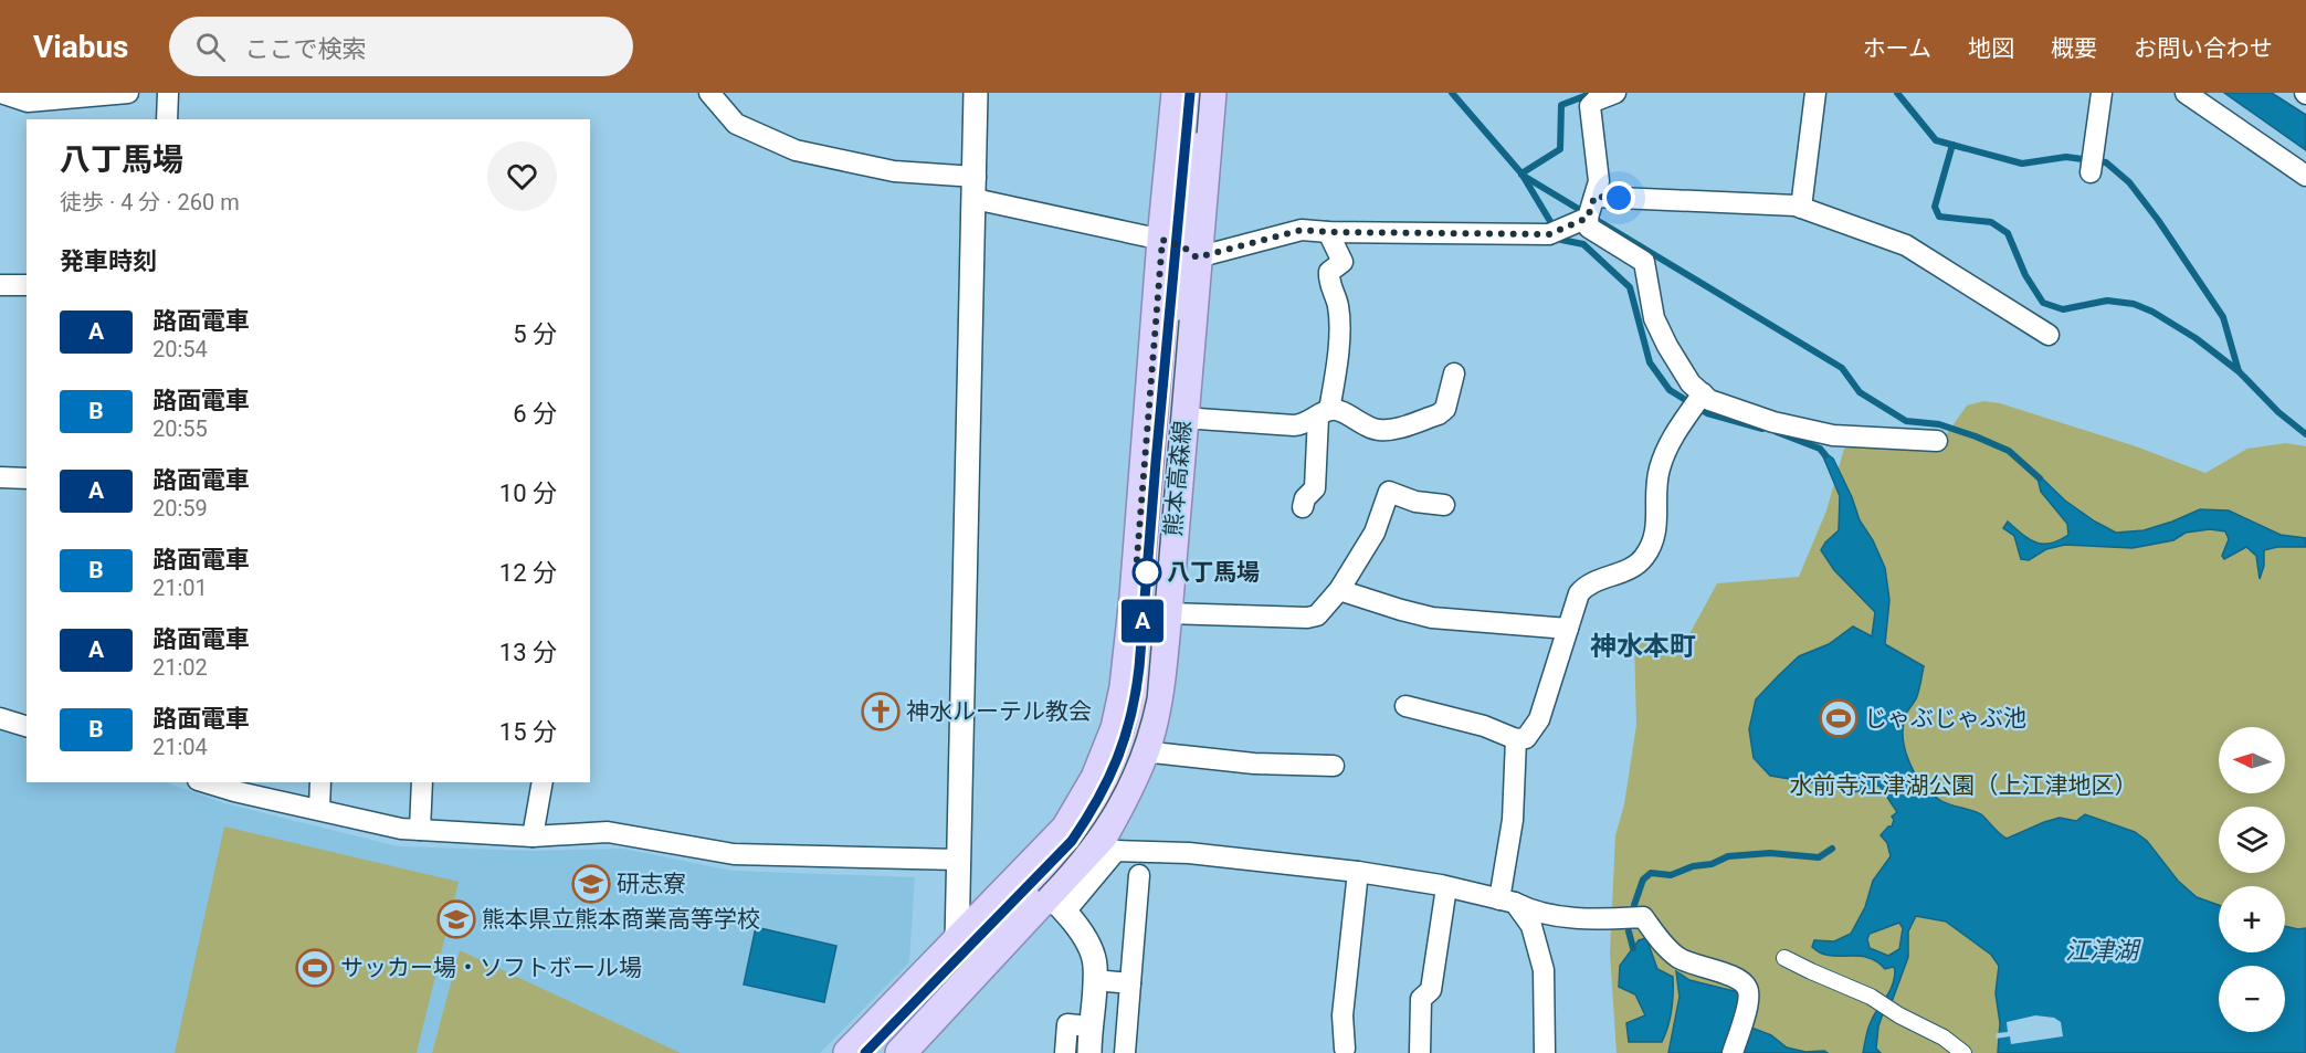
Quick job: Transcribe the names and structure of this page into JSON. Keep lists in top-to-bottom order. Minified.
{"streets":{"main road":["熊本高森線"]},"districts":["神水本町"],"water":["江津湖"],"parks":["水前寺江津湖公園（上江津地区）"],"places":{"other":["八丁馬場"],"church":["神水ルーテル教会"],"sports":["じゃぶじゃぶ池","サッカー場・ソフトボール場"],"school or university":["研志寮","熊本県立熊本商業高等学校"]},"lines":["tram line A"],"north":"left","page":{"header":"Viabus","search":"ここで検索","nav":["ホーム","地図","概要","お問い合わせ"],"on_map":"A","heading":[["八丁馬場","徒歩 · 4 分 · 260 m"],"発車時刻"],"list":[{"mark":"A","name":"路面電車","note":"20:54","value":"5 分"},{"mark":"B","name":"路面電車","note":"20:55","value":"6 分"},{"mark":"A","name":"路面電車","note":"20:59","value":"10 分"},{"mark":"B","name":"路面電車","note":"21:01","value":"12 分"},{"mark":"A","name":"路面電車","note":"21:02","value":"13 分"},{"mark":"B","name":"路面電車","note":"21:04","value":"15 分"}],"map_buttons":["+","−"]}}
